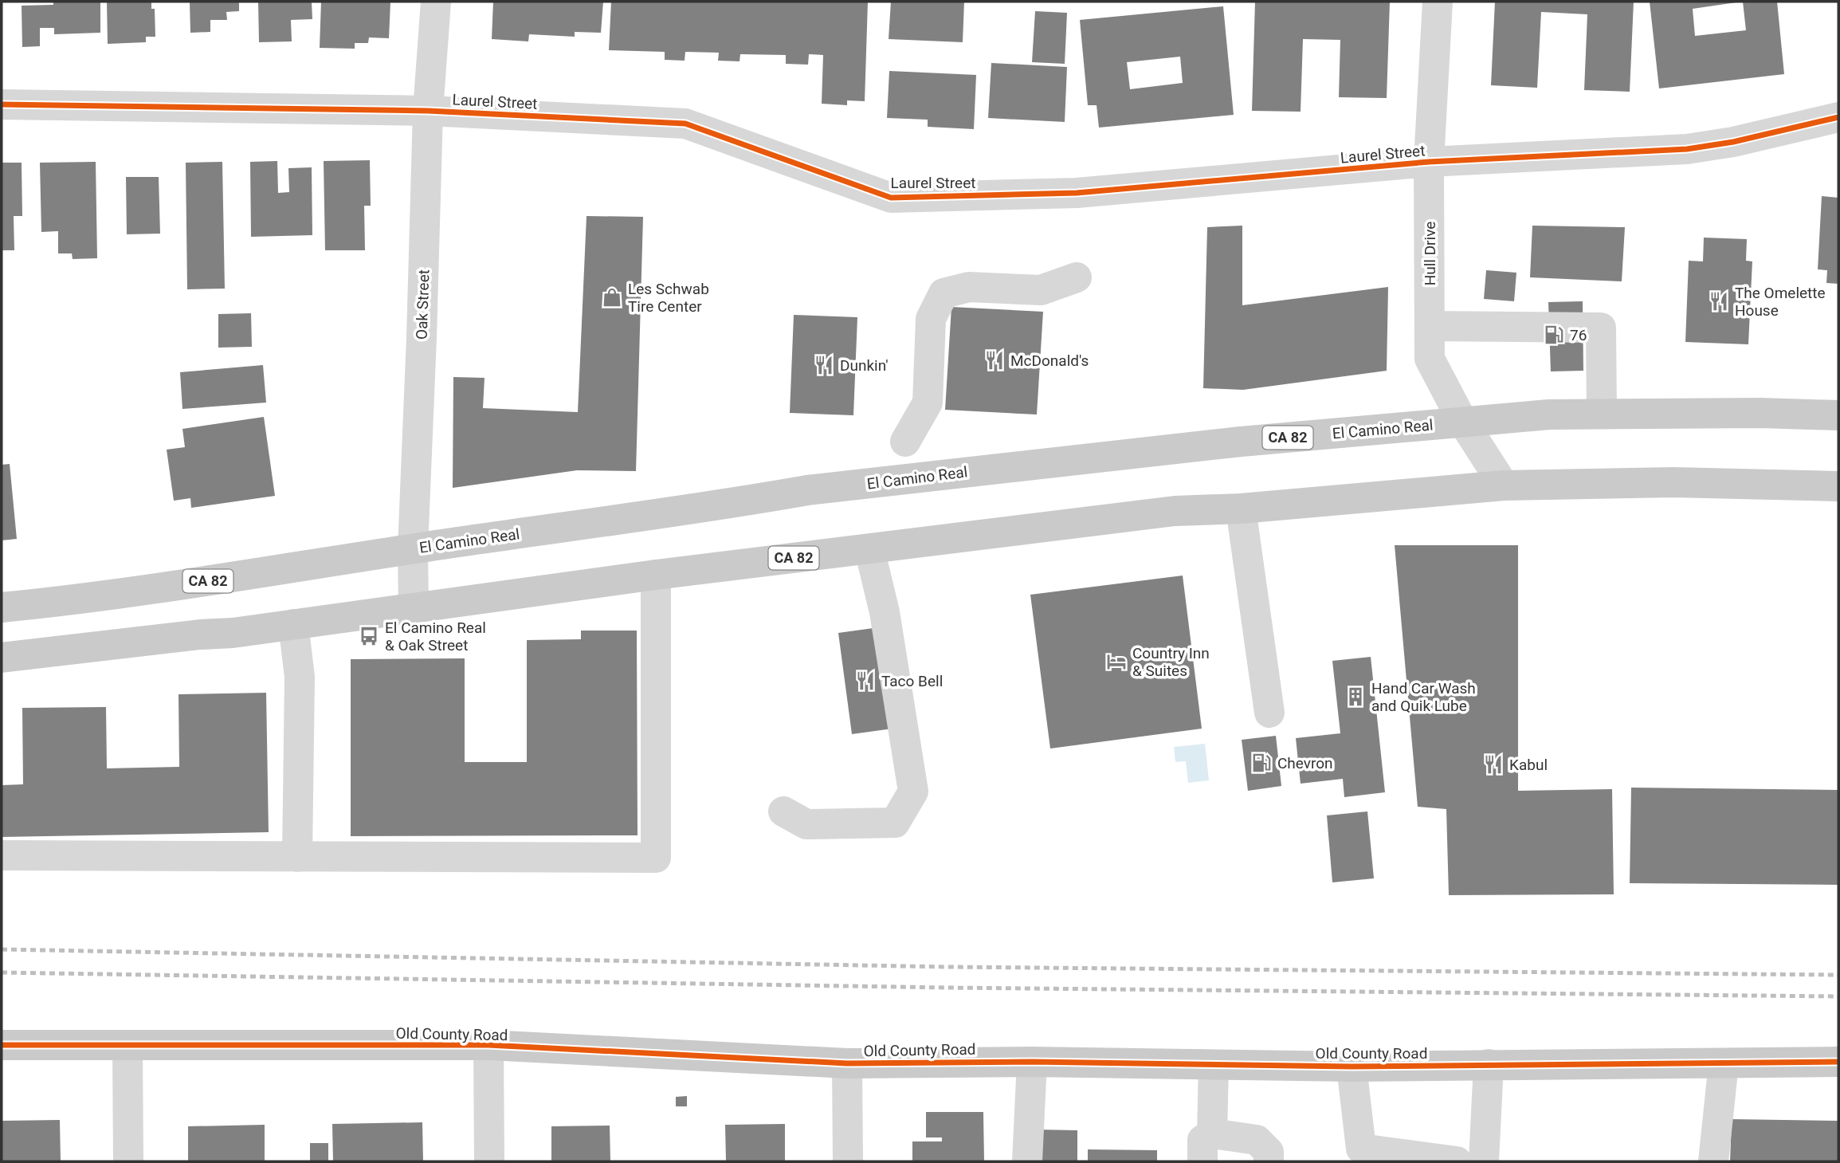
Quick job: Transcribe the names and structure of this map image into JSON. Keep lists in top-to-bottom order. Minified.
{"streets":{"main road":["El Camino Real","CA 82","Old County Road"],"street":["Laurel Street","Hull Drive","Oak Street"]},"crossings":[["Laurel Street","Hull Drive"],["Laurel Street","Oak Street"],["Hull Drive","El Camino Real"],["Hull Drive","CA 82"],["Oak Street","El Camino Real"],["Oak Street","CA 82"]],"places":{"shop":["Les Schwab Tire Center"],"restaurant":["The Omelette House","McDonald's","Dunkin'","Taco Bell","Kabul"],"fuel station":["76","Chevron"],"bus stop":["El Camino Real & Oak Street"],"hotel":["Country Inn & Suites"],"building":["Hand Car Wash and Quik Lube"]}}
